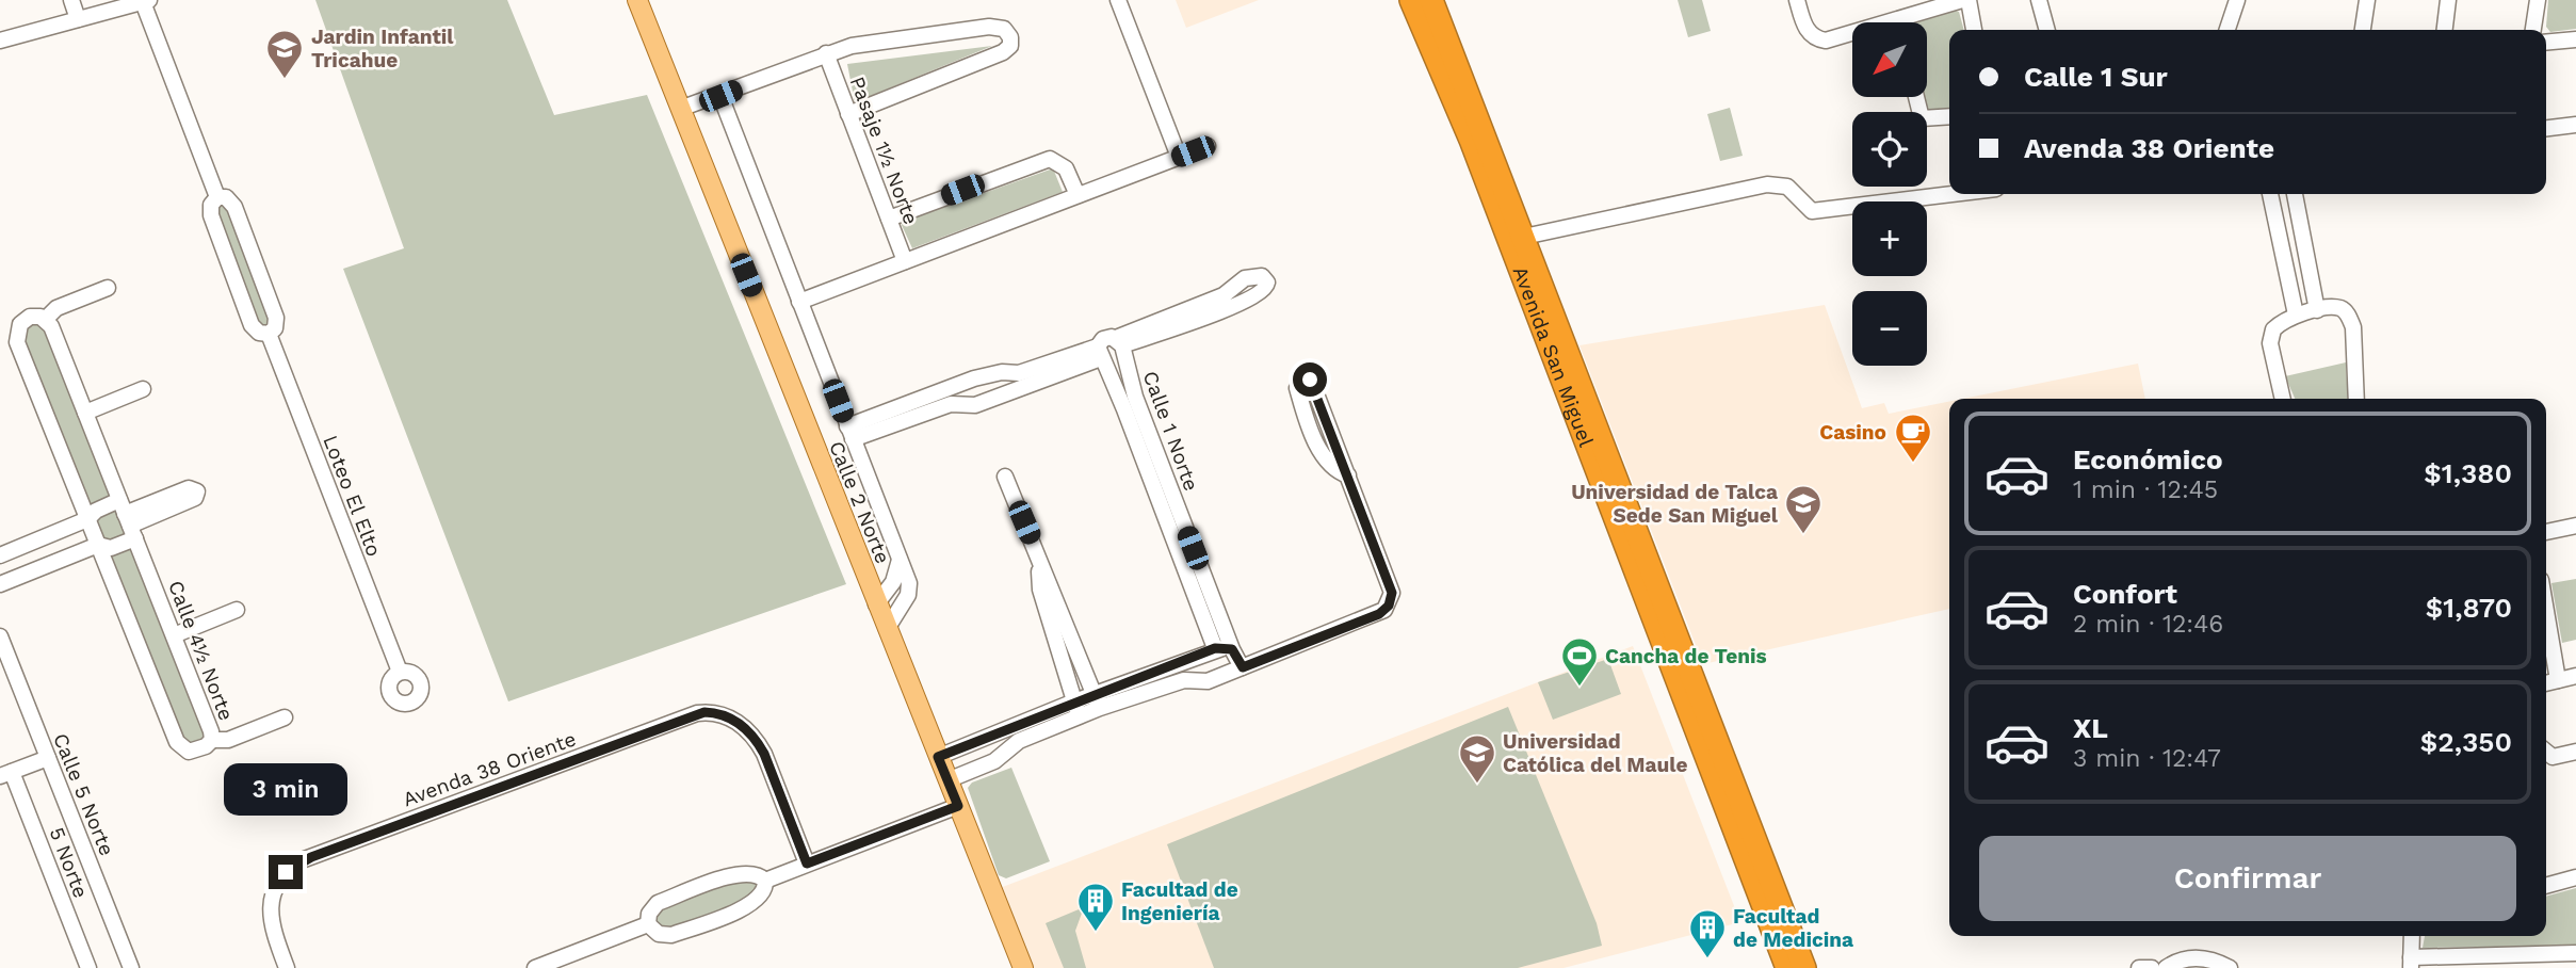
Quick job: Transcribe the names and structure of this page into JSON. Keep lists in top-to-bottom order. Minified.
{"streets":{"highway":["Avenida San Miguel"],"main road":["Calle 2 Norte"],"street":["Pasaje 1½ Norte","Calle 1 Norte","Loteo El Elto","Calle 4½ Norte","Avenda 38 Oriente","Calle 5 Norte","5 Norte"]},"places":{"school or university":["Jardin Infantil Tricahue","Universidad de Talca Sede San Miguel","Universidad Católica del Maule"],"cafe":["Casino"],"sports":["Cancha de Tenis"],"building":["Facultad de Ingeniería","Facultad de Medicina"]},"north":"bottom left","page":{"map_buttons":["+","−"],"banner":["Calle 1 Sur","Avenda 38 Oriente"],"list":[{"name":"Económico","note":"1 min · 12:45","value":"$1,380"},{"name":"Confort","note":"2 min · 12:46","value":"$1,870"},{"name":"XL","note":"3 min · 12:47","value":"$2,350"}],"bubble":"3 min","buttons":"Confirmar"}}
